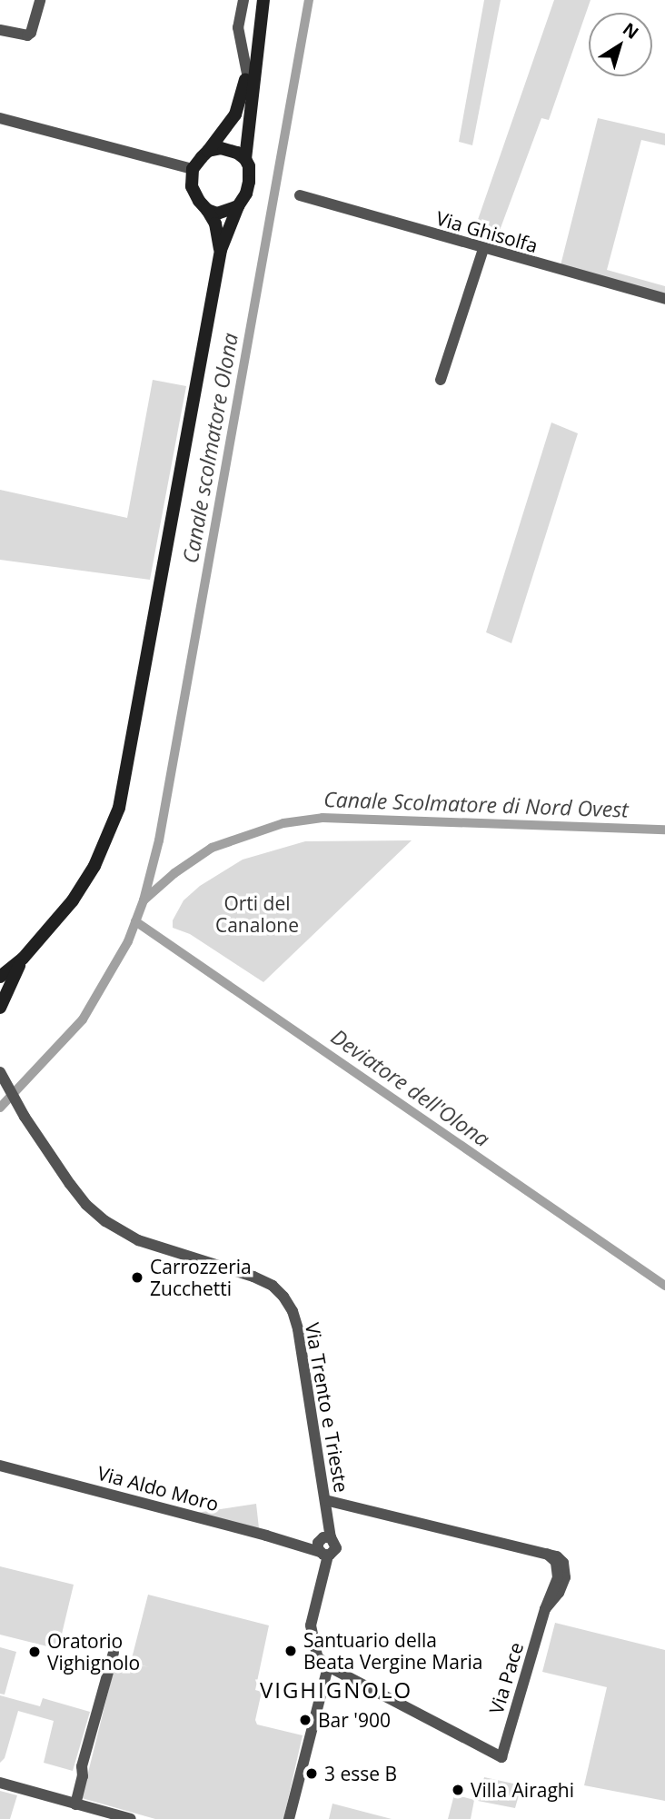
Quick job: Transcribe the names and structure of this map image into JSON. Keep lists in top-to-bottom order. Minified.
{"streets":{"street":["Via Ghisolfa","Via Trento e Trieste","Via Aldo Moro","Via Pace"]},"crossings":[["Via Trento e Trieste","Via Aldo Moro"],["Via Trento e Trieste","Via Pace"]],"districts":["VIGHIGNOLO"],"water":["Canale scolmatore Olona","Canale Scolmatore di Nord Ovest","Deviatore dell'Olona"],"parks":["Orti del Canalone"],"places":["Carrozzeria Zucchetti","Santuario della Beata Vergine Maria","Oratorio Vighignolo","Bar '900","3 esse B","Villa Airaghi"],"north":"top right"}
